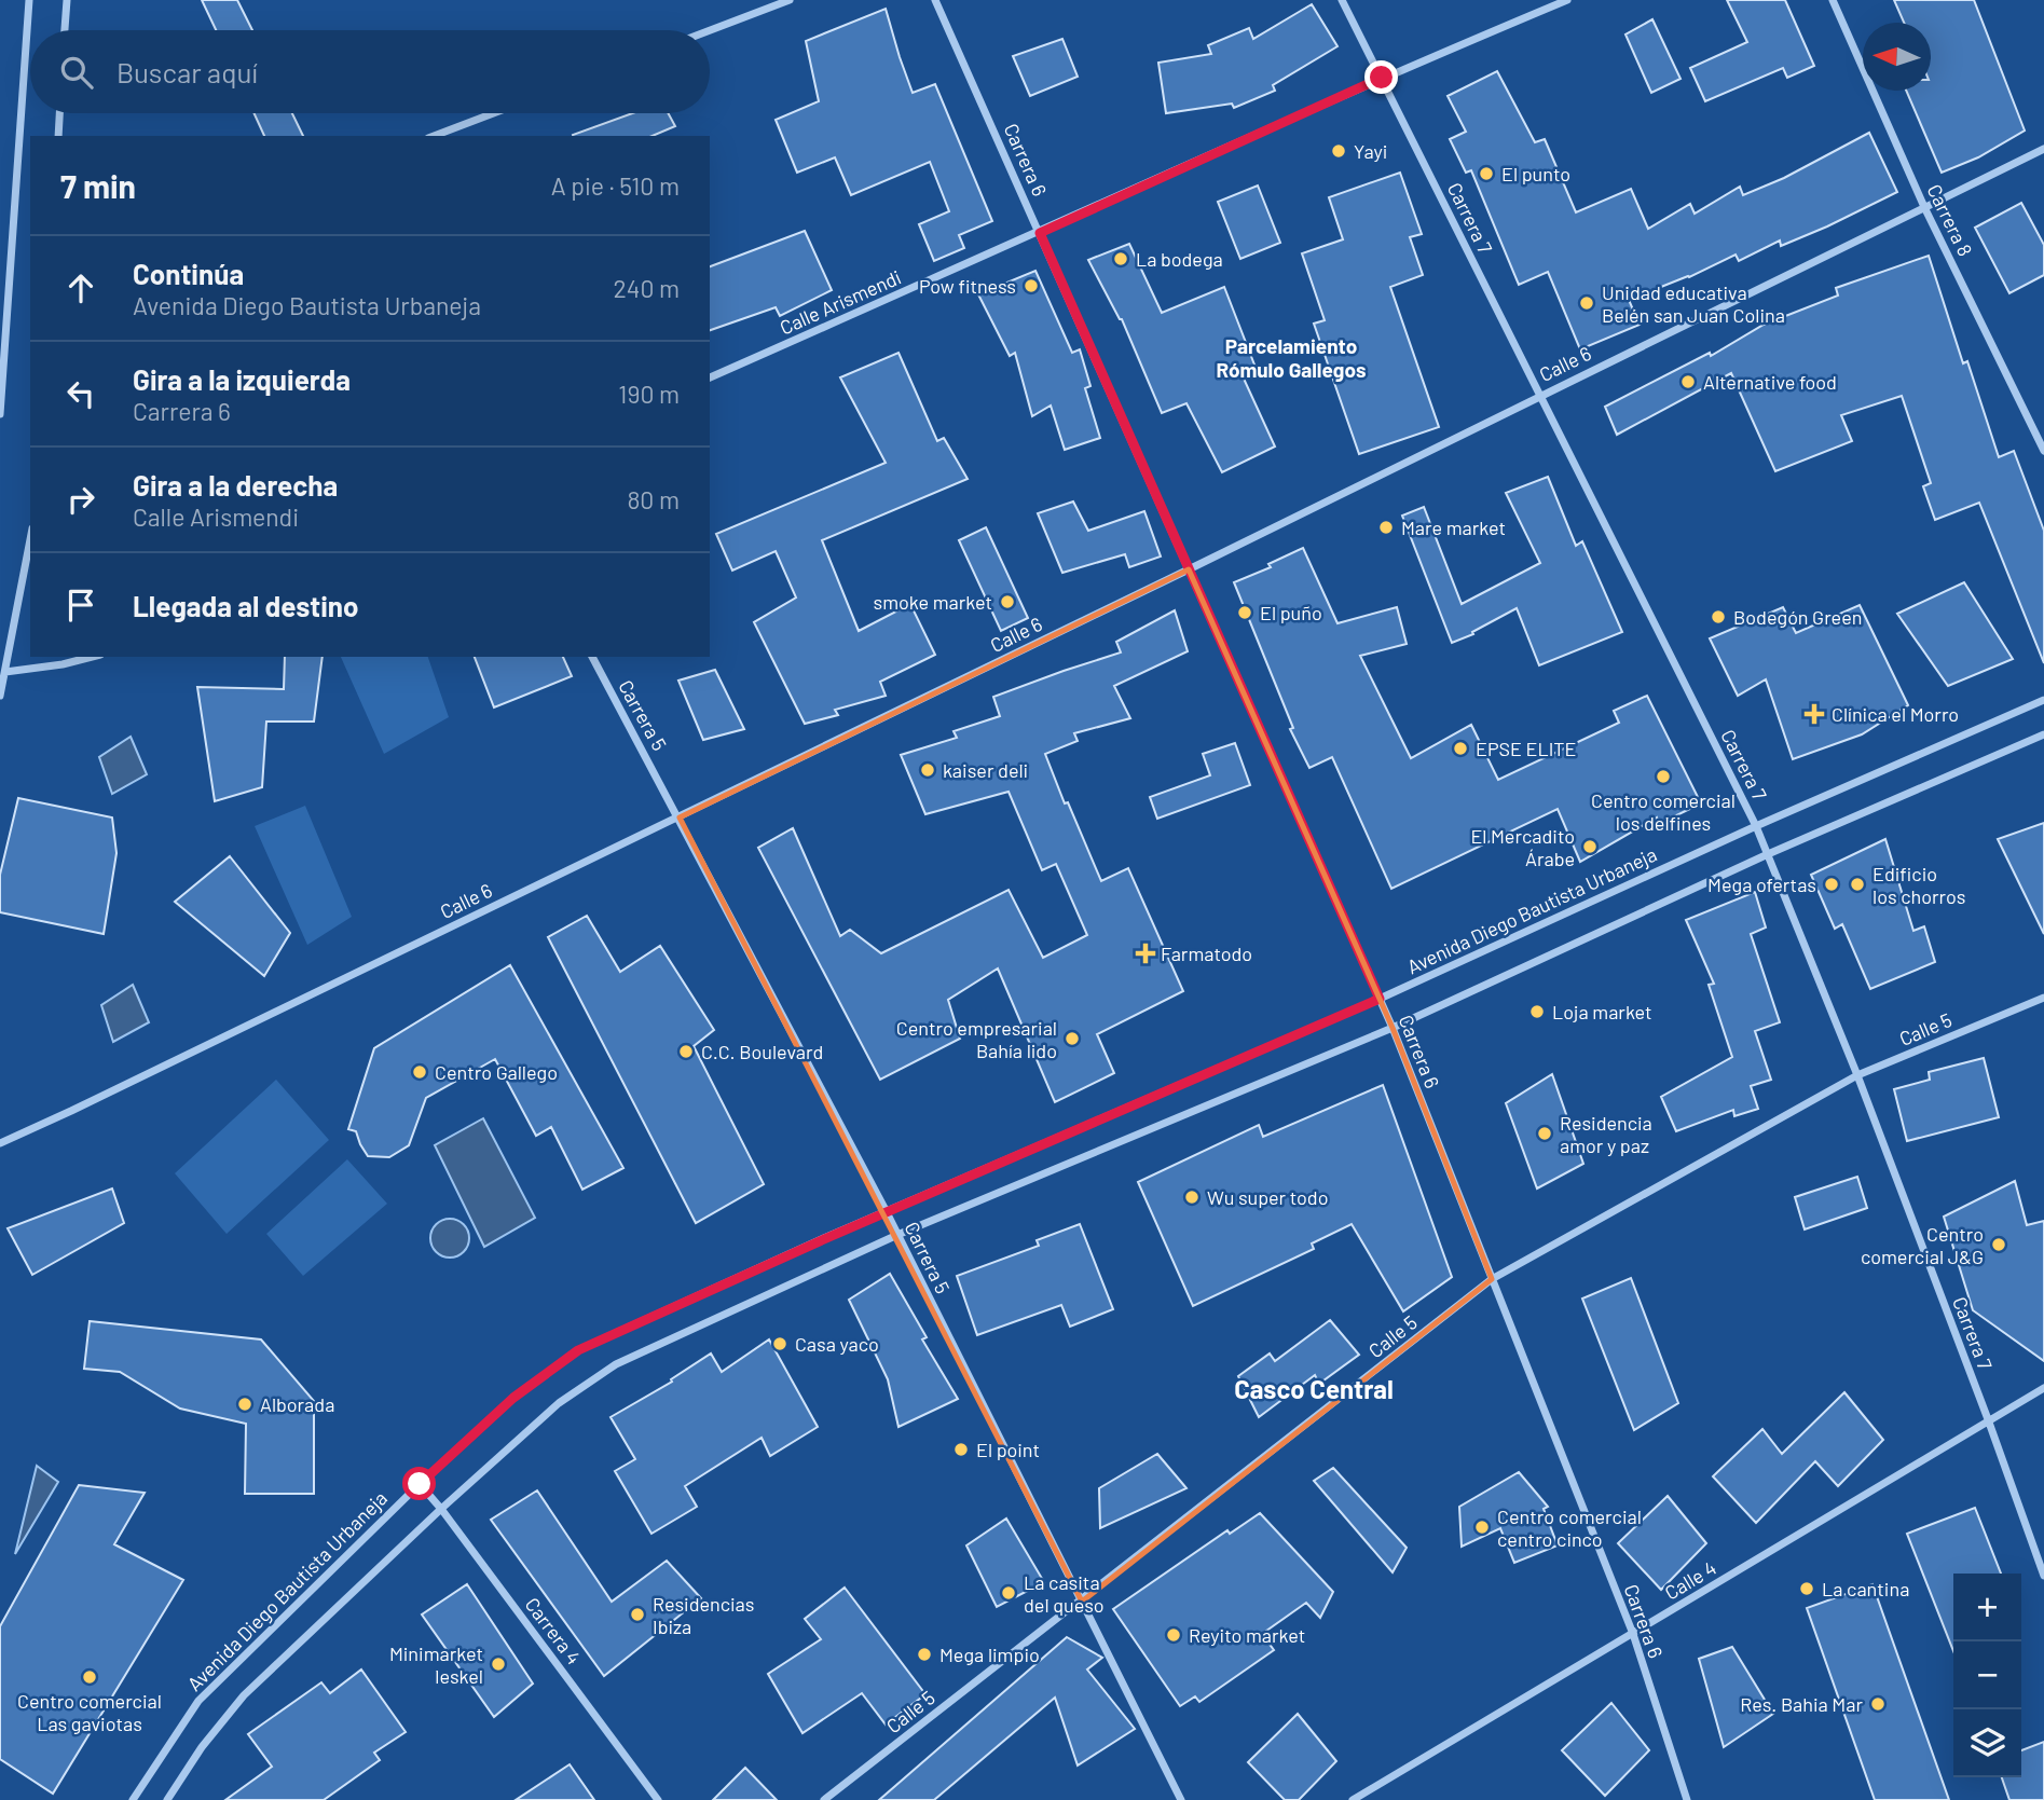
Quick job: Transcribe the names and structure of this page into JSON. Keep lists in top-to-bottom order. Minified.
{"streets":{"street":["Carrera 6","Carrera 7","Carrera 8","Calle Arismendi","Calle 6","Carrera 5","Avenida Diego Bautista Urbaneja","Calle 5","Calle 4","Carrera 4"]},"crossings":[["Carrera 6","Calle Arismendi"],["Carrera 6","Calle 6"],["Carrera 6","Avenida Diego Bautista Urbaneja"],["Carrera 6","Calle 5"],["Carrera 6","Calle 4"],["Carrera 7","Calle Arismendi"],["Carrera 7","Calle 6"],["Carrera 7","Avenida Diego Bautista Urbaneja"],["Carrera 7","Calle 5"],["Carrera 7","Calle 4"],["Carrera 8","Calle 6"],["Calle 6","Carrera 5"],["Carrera 5","Avenida Diego Bautista Urbaneja"],["Carrera 5","Calle 5"],["Avenida Diego Bautista Urbaneja","Carrera 4"]],"districts":["Parcelamiento Rómulo Gallegos","Casco Central"],"places":{"other":["Yayi","El punto","La bodega","Pow fitness","Unidad educativa Belén san Juan Colina","Alternative food","Mare market","smoke market","El puño","Bodegón Green","EPSE ELITE","kaiser deli","Centro comercial los delfines","El Mercadito Árabe","Mega ofertas","Edificio los chorros","Loja market","Centro empresarial Bahía lido","C.C. Boulevard","Centro Gallego","Residencia amor y paz","Wu super todo","Centro comercial J&G","Casa yaco","Alborada","El point","Centro comercial centro cinco","La cantina","La casita del queso","Residencias Ibiza","Reyito market","Mega limpio","Minimarket leskel","Centro comercial Las gaviotas","Res. Bahia Mar"],"health":["Clínica el Morro","Farmatodo"]},"north":"left","page":{"search":"Buscar aquí","heading":["7 min","A pie · 510 m"],"list":[["Continúa","Avenida Diego Bautista Urbaneja","240 m"],["Gira a la izquierda","Carrera 6","190 m"],["Gira a la derecha","Calle Arismendi","80 m"],"Llegada al destino"],"map_buttons":["+","−"]}}
